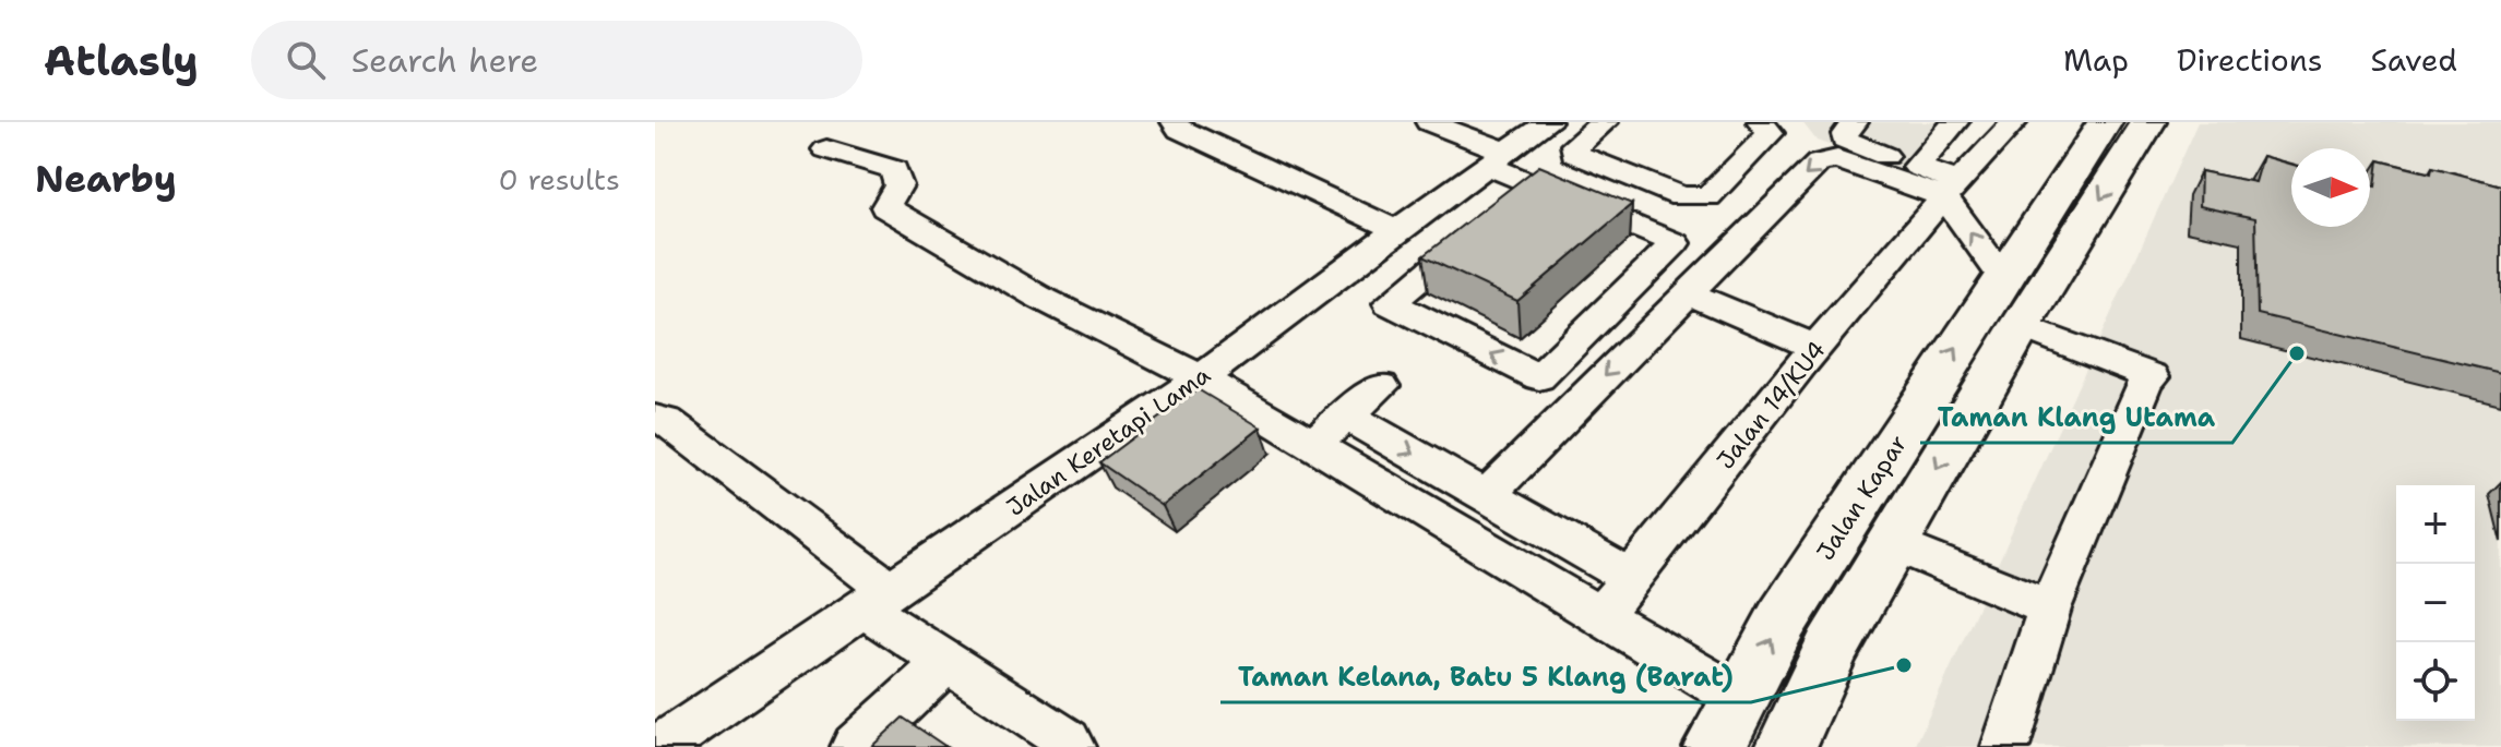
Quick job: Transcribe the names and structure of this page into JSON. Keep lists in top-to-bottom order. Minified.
{"streets":{"highway":["Jalan Kapar"],"street":["Jalan 14/KU4","Jalan Keretapi Lama"]},"places":["Taman Klang Utama","Taman Kelana, Batu 5 Klang (Barat)"],"north":"right","page":{"header":"Atlasly","search":"Search here","nav":["Map","Directions","Saved"],"heading":["Nearby","0 results"],"map_buttons":["+","−"]}}
